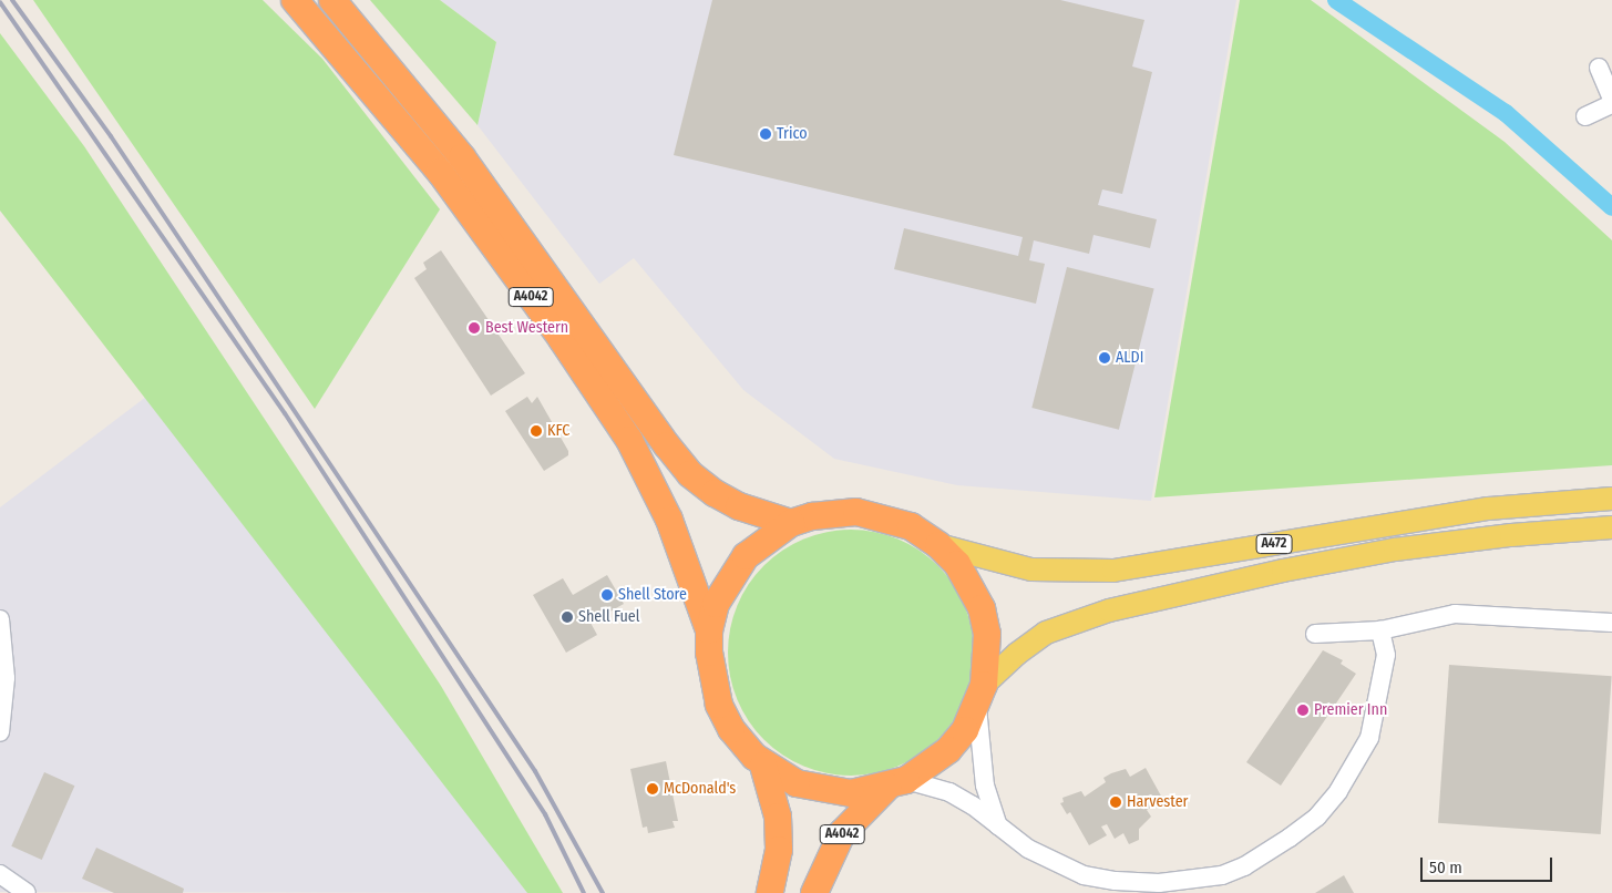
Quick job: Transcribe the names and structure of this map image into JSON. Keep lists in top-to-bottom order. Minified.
{"streets":{"highway":["A4042"],"main road":["A472"]},"places":["Trico","Best Western","ALDI","KFC","Shell Store","Shell Fuel","Premier Inn","McDonald's","Harvester"],"scale_bar":"50 m"}
